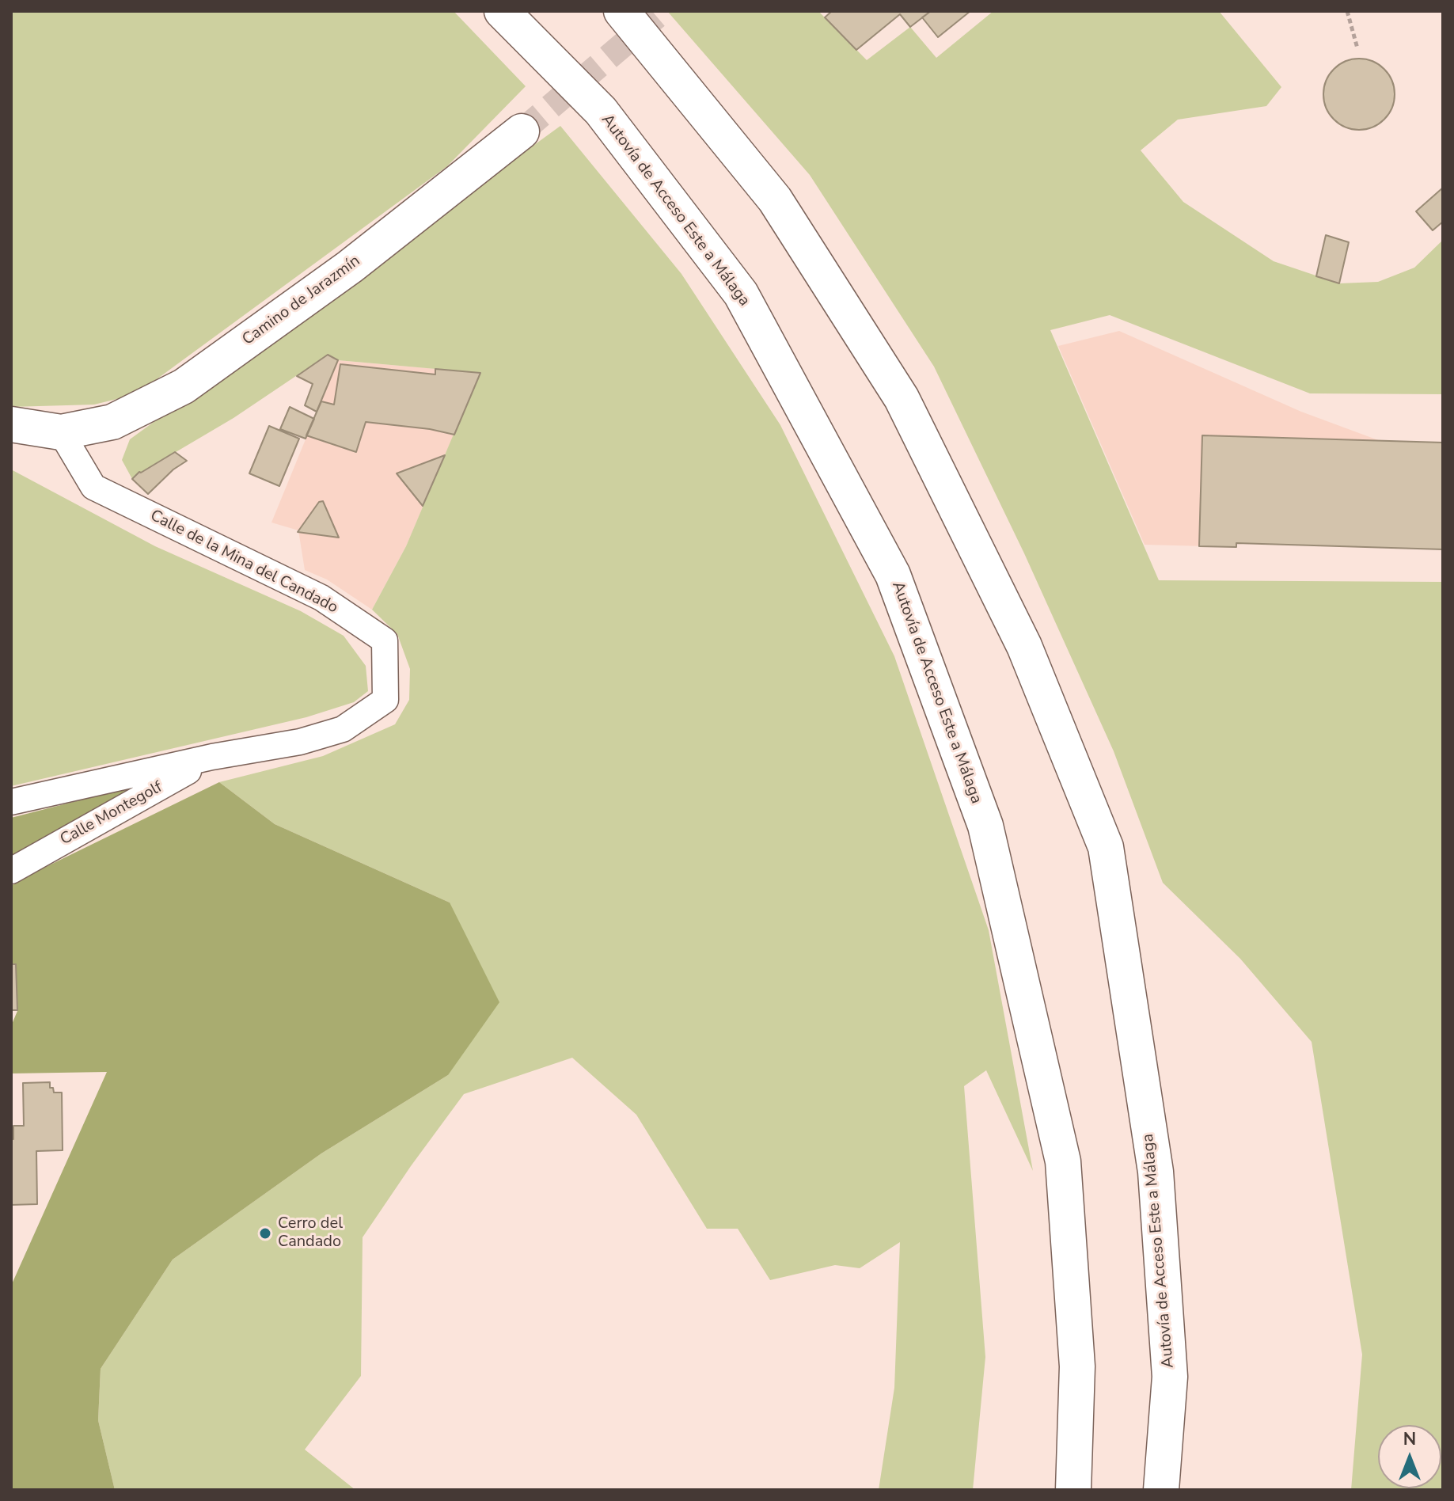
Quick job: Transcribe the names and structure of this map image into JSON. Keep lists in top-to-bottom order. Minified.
{"streets":{"main road":["Autovía de Acceso Este a Málaga","Camino de Jarazmín"],"street":["Calle de la Mina del Candado","Calle Montegolf"]},"crossings":[["Camino de Jarazmín","Calle de la Mina del Candado"],["Calle de la Mina del Candado","Calle Montegolf"]],"places":["Cerro del Candado"],"north":"top"}
